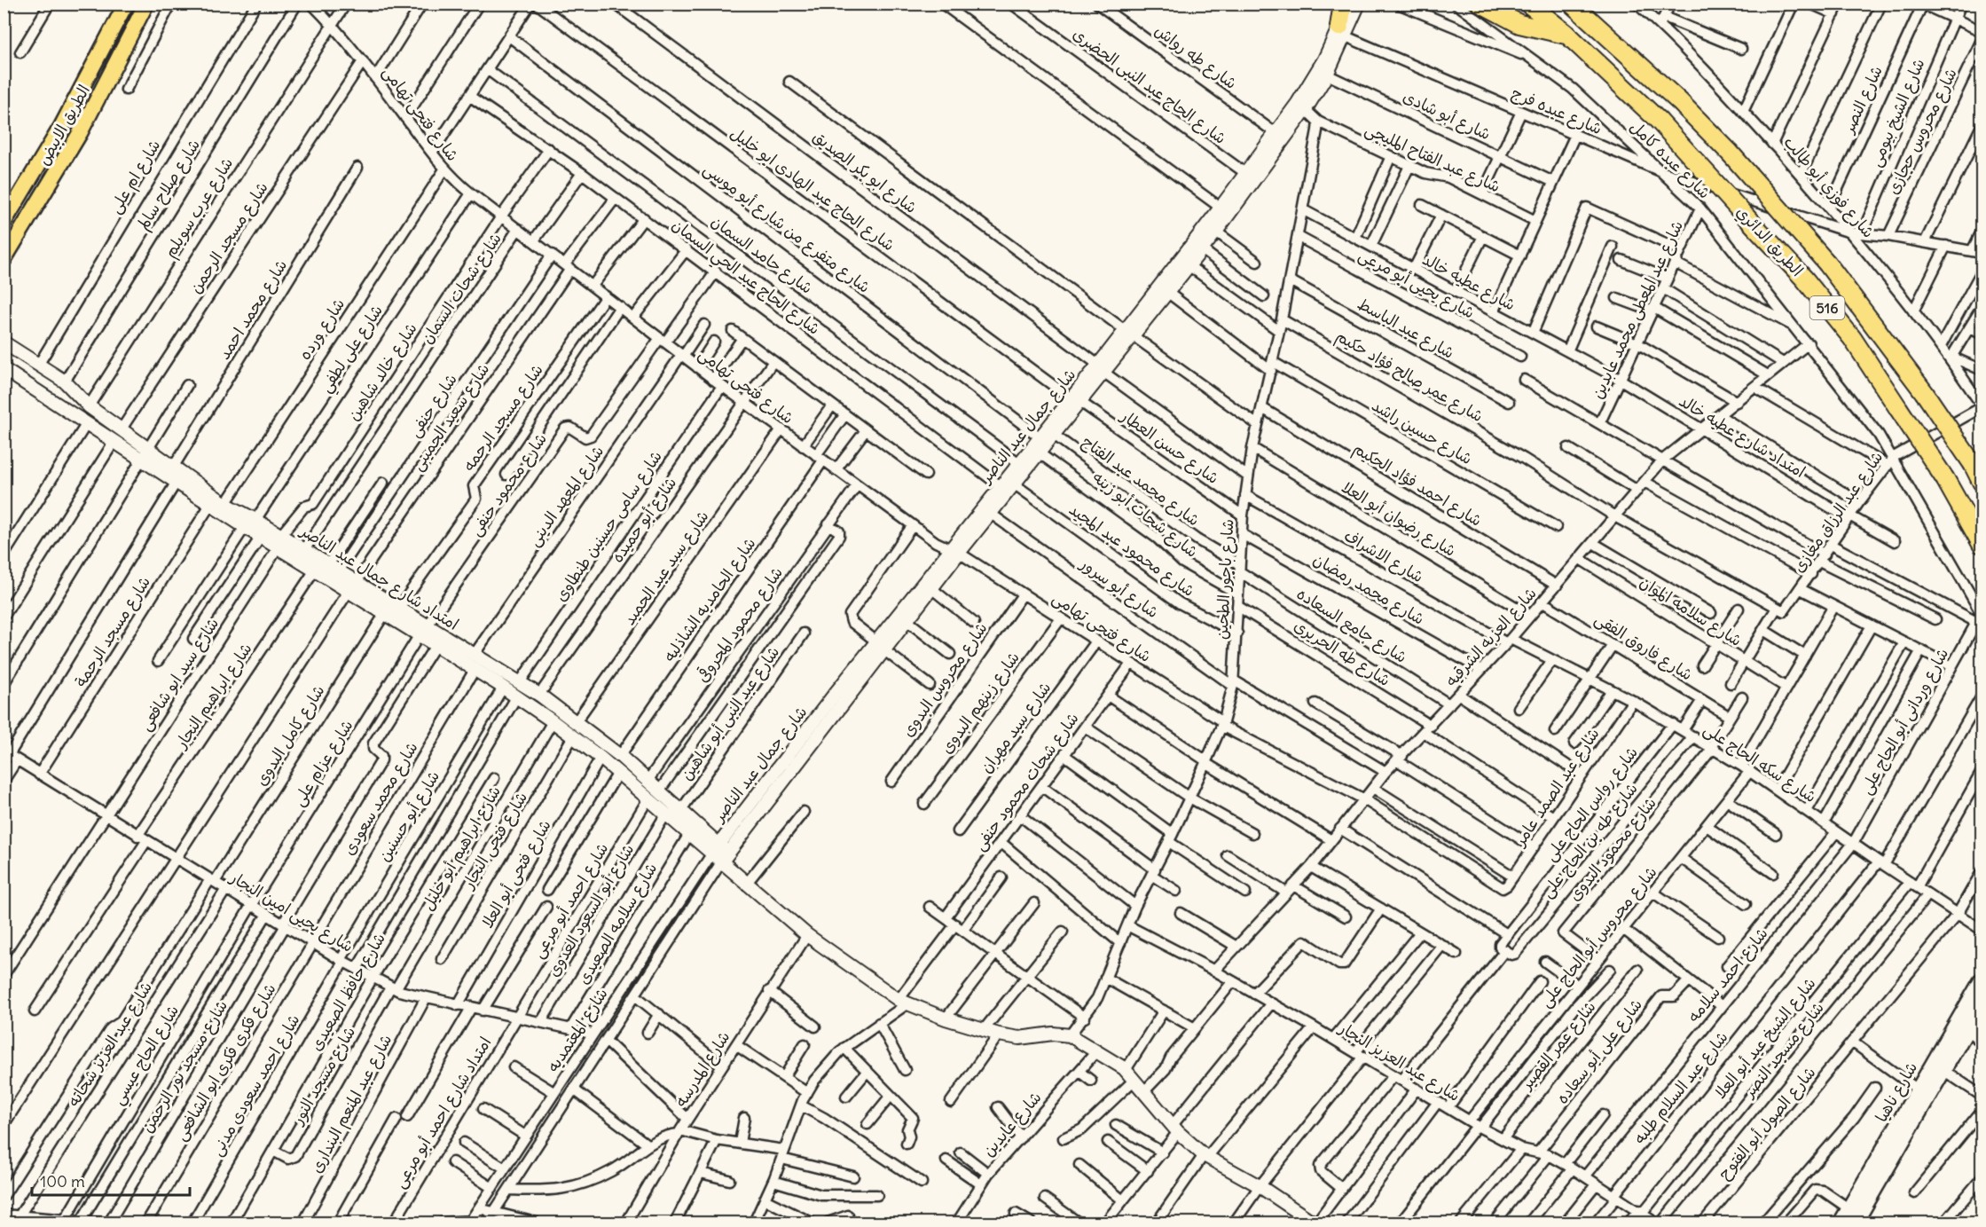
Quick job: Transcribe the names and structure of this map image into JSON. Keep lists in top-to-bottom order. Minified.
{"streets":{"highway":["الطريق الدائري","516"],"main road":["الطريق الابيض","شارع ناهيا"],"street":["شارع طه رواش","شارع الحاج عبد النبى الحضرى","شارع النصر","شارع عبده فرج","شارع الشيخ بيومى","شارع فتحى تهامى","شارع أبو شادى","شارع محروس حجازى","شارع عبد الفتاح المليجى","شارع عبده كامل","شارع ابو بكر الصديق","شارع ام على","شارع صلاح سالم","شارع فوزي أبو طالب","شارع الحاج عبد الهادى ابو خليل","شارع عرب سويلم","شارع متفرع من شارع أبو موسى","شارع مسجد الرحمن","شارع حامد السمان","شارع الحاج عبد الحي السمان","شارع عطيه خالد","شارع يحيى أبو مرعى","شارع شحات السمان","شارع محمد احمد","شارع عبد المعطى محمد عابدين","شارع عبد الباسط","شارع ورده","شارع على لطفي","شارع خالد شاهين","شارع عمر صالح فؤاد حكيم","شارع حنفى","شارع سعيد الجمينى","شارع مسجد الرحمه","شارع جمال عبد الناصر","شارع حسين راشد","امتداد شارع عطيه خالد","شارع حسن العطار","شارع محمد عبد الفتاح","شارع محمود حنفى","شارع احمد فؤاد الحكيم","شارع المعهد الدينى","شارع عبد الرزاق مغازى","شارع شحات أبو زينه","شارع رضوان أبو العلا","شارع أبو حميده","شارع سامى حسنين طنطاوى","شارع محمود عبد المجيد","شارع الاشراف","شارع سيد عبد الحميد","امتداد شارع جمال عبد الناصر","شارع باجور الطحين","شارع أبو سرور","شارع محمد رمضان","شارع الحامديه الشاذليه","شارع سلامه الموان","شارع محمود المحروقى","شارع جامع السعاده","شارع مسجد الرحمة","شارع العزبه الشرقيه","شارع فاروق الفقى","شارع طه الحريرى","شارع سيد ابو شافعى","شارع محروس البدوى","شارع ابراهيم النجار","شارع زينهم البدوى","شارع عبد النبى أبو شاهين","شارع وردانى أبو الحاج على","شارع سيد مهران","شارع كامل البدوى","شارع عزام على","شارع سكه الحاج على","شارع شحات محمود حنفى","شارع عبد الصمد عامر","شارع محمد سعودى","شارع رواس الحاج على","شارع أبو حسنين","شارع فتحى النجار","شارع طه بن الحاج على","شارع ابراهيم أبو خليل","شارع محمود البدوى","شارع فتحى أبو العلا","شارع احمد أبو مرعى","شارع أبو السعود العدوى","شارع يحيى امين النجار","شارع سلامه الصعيدى","شارع محروس أبو الحاج على","شارع احمد سلامه","شارع حافظ الصعيدى","شارع المعتمديه","شارع الشيخ عيد أبو العلا","شارع عبد العزيز شحاته","شارع عمر القصير","شارع مسجد النصر","شارع على أبو سعاده","شارع الحاج عيسي","شارع فكرى فكرى ابو الشافعى","شارع عبد العزيز النجار","شارع مسجد نور الرحمن","شارع المدرسه","شارع مسجد النور","شارع احمد سعودى مدنى","شارع عبد السلام طلبه","شارع عبد المنعم البندارى","امتداد شارع احمد أبو مرعى","شارع الصول أبو الفتوح","شارع عابدين"]},"crossings":[["شارع طه رواش","شارع جمال عبد الناصر"],["شارع الحاج عبد النبى الحضرى","شارع جمال عبد الناصر"],["شارع النصر","شارع فوزي أبو طالب"],["شارع عبده فرج","شارع الشيخ بيومى"],["شارع عبده فرج","شارع محروس حجازى"],["شارع عبده فرج","شارع عبده كامل"],["شارع عبده فرج","شارع فوزي أبو طالب"],["شارع عبده فرج","شارع جمال عبد الناصر"],["شارع فتحى تهامى","شارع عرب سويلم"],["شارع فتحى تهامى","شارع مسجد الرحمن"],["شارع فتحى تهامى","شارع شحات السمان"],["شارع فتحى تهامى","شارع ورده"],["شارع فتحى تهامى","شارع على لطفي"],["شارع فتحى تهامى","شارع خالد شاهين"],["شارع فتحى تهامى","شارع حنفى"],["شارع فتحى تهامى","شارع سعيد الجمينى"],["شارع فتحى تهامى","شارع مسجد الرحمه"],["شارع فتحى تهامى","شارع جمال عبد الناصر"],["شارع فتحى تهامى","شارع محمود حنفى"],["شارع فتحى تهامى","شارع المعهد الدينى"],["شارع فتحى تهامى","شارع أبو حميده"],["شارع فتحى تهامى","شارع سامى حسنين طنطاوى"],["شارع فتحى تهامى","شارع سيد عبد الحميد"],["شارع فتحى تهامى","شارع باجور الطحين"],["شارع فتحى تهامى","شارع الحامديه الشاذليه"],["شارع فتحى تهامى","شارع محمود المحروقى"],["شارع فتحى تهامى","شارع العزبه الشرقيه"],["شارع فتحى تهامى","شارع محروس البدوى"],["شارع فتحى تهامى","شارع زينهم البدوى"],["شارع فتحى تهامى","شارع سيد مهران"],["شارع فتحى تهامى","شارع شحات محمود حنفى"],["شارع فتحى تهامى","شارع عبد الصمد عامر"],["شارع أبو شادى","شارع جمال عبد الناصر"],["شارع عبد الفتاح المليجى","شارع باجور الطحين"],["شارع عبده كامل","شارع عبد المعطى محمد عابدين"],["شارع عبده كامل","شارع عبد الرزاق مغازى"],["شارع عبده كامل","شارع العزبه الشرقيه"],["شارع عبده كامل","شارع وردانى أبو الحاج على"],["شارع ابو بكر الصديق","شارع جمال عبد الناصر"],["شارع ابو بكر الصديق","شارع باجور الطحين"],["شارع ام على","امتداد شارع جمال عبد الناصر"],["شارع صلاح سالم","امتداد شارع جمال عبد الناصر"],["شارع فوزي أبو طالب","شارع عبد الرزاق مغازى"],["شارع الحاج عبد الهادى ابو خليل","شارع جمال عبد الناصر"],["شارع الحاج عبد الهادى ابو خليل","شارع حسن العطار"],["شارع عرب سويلم","امتداد شارع جمال عبد الناصر"],["شارع متفرع من شارع أبو موسى","شارع جمال عبد الناصر"],["شارع متفرع من شارع أبو موسى","شارع محمد عبد الفتاح"],["شارع مسجد الرحمن","امتداد شارع جمال عبد الناصر"],["شارع حامد السمان","شارع جمال عبد الناصر"],["شارع الحاج عبد الحي السمان","شارع خالد شاهين"],["شارع الحاج عبد الحي السمان","شارع سعيد الجمينى"],["شارع الحاج عبد الحي السمان","شارع جمال عبد الناصر"],["شارع عطيه خالد","شارع عبد المعطى محمد عابدين"],["شارع عطيه خالد","امتداد شارع عطيه خالد"],["شارع عطيه خالد","شارع باجور الطحين"],["شارع يحيى أبو مرعى","شارع باجور الطحين"],["شارع شحات السمان","امتداد شارع جمال عبد الناصر"],["شارع محمد احمد","امتداد شارع جمال عبد الناصر"],["شارع عبد المعطى محمد عابدين","امتداد شارع عطيه خالد"],["شارع عبد الباسط","شارع باجور الطحين"],["شارع ورده","امتداد شارع جمال عبد الناصر"],["شارع على لطفي","امتداد شارع جمال عبد الناصر"],["شارع خالد شاهين","امتداد شارع جمال عبد الناصر"],["شارع عمر صالح فؤاد حكيم","شارع عبد الرزاق مغازى"],["شارع عمر صالح فؤاد حكيم","شارع باجور الطحين"],["شارع عمر صالح فؤاد حكيم","شارع العزبه الشرقيه"],["شارع حنفى","امتداد شارع جمال عبد الناصر"],["شارع سعيد الجمينى","امتداد شارع جمال عبد الناصر"],["شارع مسجد الرحمه","امتداد شارع جمال عبد الناصر"],["شارع مسجد الرحمه","شارع كامل البدوى"],["شارع جمال عبد الناصر","شارع حسين راشد"],["شارع جمال عبد الناصر","شارع حسن العطار"],["شارع جمال عبد الناصر","شارع محمد عبد الفتاح"],["شارع جمال عبد الناصر","شارع شحات أبو زينه"],["شارع جمال عبد الناصر","شارع محمود عبد المجيد"],["شارع جمال عبد الناصر","امتداد شارع جمال عبد الناصر"],["شارع جمال عبد الناصر","شارع أبو سرور"],["شارع جمال عبد الناصر","شارع المعتمديه"],["شارع حسين راشد","شارع باجور الطحين"],["امتداد شارع عطيه خالد","شارع عبد الرزاق مغازى"],["امتداد شارع عطيه خالد","شارع العزبه الشرقيه"],["شارع حسن العطار","شارع باجور الطحين"],["شارع محمد عبد الفتاح","شارع باجور الطحين"],["شارع محمد عبد الفتاح","شارع جامع السعاده"],["شارع محمود حنفى","امتداد شارع جمال عبد الناصر"],["شارع احمد فؤاد الحكيم","شارع باجور الطحين"],["شارع احمد فؤاد الحكيم","شارع العزبه الشرقيه"],["شارع المعهد الدينى","امتداد شارع جمال عبد الناصر"],["شارع عبد الرزاق مغازى","شارع سلامه الموان"],["شارع شحات أبو زينه","شارع باجور الطحين"],["شارع رضوان أبو العلا","شارع باجور الطحين"],["شارع رضوان أبو العلا","شارع العزبه الشرقيه"],["شارع أبو حميده","امتداد شارع جمال عبد الناصر"],["شارع سامى حسنين طنطاوى","امتداد شارع جمال عبد الناصر"],["شارع محمود عبد المجيد","شارع باجور الطحين"],["شارع الاشراف","شارع باجور الطحين"],["شارع الاشراف","شارع العزبه الشرقيه"],["شارع الاشراف","شارع سكه الحاج على"],["شارع سيد عبد الحميد","امتداد شارع جمال عبد الناصر"],["امتداد شارع جمال عبد الناصر","شارع الحامديه الشاذليه"],["امتداد شارع جمال عبد الناصر","شارع محمود المحروقى"],["امتداد شارع جمال عبد الناصر","شارع مسجد الرحمة"],["امتداد شارع جمال عبد الناصر","شارع سيد ابو شافعى"],["امتداد شارع جمال عبد الناصر","شارع ابراهيم النجار"],["امتداد شارع جمال عبد الناصر","شارع عبد النبى أبو شاهين"],["امتداد شارع جمال عبد الناصر","شارع كامل البدوى"],["امتداد شارع جمال عبد الناصر","شارع عزام على"],["امتداد شارع جمال عبد الناصر","شارع محمد سعودى"],["امتداد شارع جمال عبد الناصر","شارع أبو حسنين"],["امتداد شارع جمال عبد الناصر","شارع فتحى النجار"],["امتداد شارع جمال عبد الناصر","شارع ابراهيم أبو خليل"],["امتداد شارع جمال عبد الناصر","شارع فتحى أبو العلا"],["امتداد شارع جمال عبد الناصر","شارع احمد أبو مرعى"],["امتداد شارع جمال عبد الناصر","شارع أبو السعود العدوى"],["امتداد شارع جمال عبد الناصر","شارع سلامه الصعيدى"],["امتداد شارع جمال عبد الناصر","شارع المعتمديه"],["امتداد شارع جمال عبد الناصر","شارع مسجد نور الرحمن"],["شارع باجور الطحين","شارع أبو سرور"],["شارع باجور الطحين","شارع محمد رمضان"],["شارع باجور الطحين","شارع جامع السعاده"],["شارع باجور الطحين","شارع طه الحريرى"],["شارع باجور الطحين","شارع عبد العزيز النجار"],["شارع أبو سرور","شارع العزبه الشرقيه"],["شارع محمد رمضان","شارع العزبه الشرقيه"],["شارع سلامه الموان","شارع العزبه الشرقيه"],["شارع جامع السعاده","شارع العزبه الشرقيه"],["شارع مسجد الرحمة","شارع يحيى امين النجار"],["شارع العزبه الشرقيه","شارع فاروق الفقى"],["شارع العزبه الشرقيه","شارع طه الحريرى"],["شارع العزبه الشرقيه","شارع سكه الحاج على"],["شارع العزبه الشرقيه","شارع عبد العزيز النجار"],["شارع طه الحريرى","شارع عبد الصمد عامر"],["شارع سيد ابو شافعى","شارع يحيى امين النجار"],["شارع ابراهيم النجار","شارع يحيى امين النجار"],["شارع وردانى أبو الحاج على","شارع سكه الحاج على"],["شارع وردانى أبو الحاج على","شارع احمد سلامه"],["شارع كامل البدوى","شارع يحيى امين النجار"],["شارع عزام على","شارع يحيى امين النجار"],["شارع عزام على","شارع الحاج عيسي"],["شارع سكه الحاج على","شارع عبد الصمد عامر"],["شارع سكه الحاج على","شارع رواس الحاج على"],["شارع سكه الحاج على","شارع طه بن الحاج على"],["شارع سكه الحاج على","شارع محمود البدوى"],["شارع سكه الحاج على","شارع محروس أبو الحاج على"],["شارع سكه الحاج على","شارع احمد سلامه"],["شارع سكه الحاج على","شارع الشيخ عيد أبو العلا"],["شارع سكه الحاج على","شارع مسجد النصر"],["شارع سكه الحاج على","شارع عبد السلام طلبه"],["شارع سكه الحاج على","شارع الصول أبو الفتوح"],["شارع محمد سعودى","شارع يحيى امين النجار"],["شارع محمد سعودى","شارع فكرى فكرى ابو الشافعى"],["شارع رواس الحاج على","شارع طه بن الحاج على"],["شارع أبو حسنين","شارع يحيى امين النجار"],["شارع أبو حسنين","شارع احمد سعودى مدنى"],["شارع ابراهيم أبو خليل","شارع يحيى امين النجار"],["شارع ابراهيم أبو خليل","شارع مسجد النور"],["شارع محمود البدوى","شارع محروس أبو الحاج على"],["شارع فتحى أبو العلا","شارع يحيى امين النجار"],["شارع احمد أبو مرعى","شارع يحيى امين النجار"],["شارع احمد أبو مرعى","امتداد شارع احمد أبو مرعى"],["شارع أبو السعود العدوى","شارع يحيى امين النجار"],["شارع يحيى امين النجار","شارع سلامه الصعيدى"],["شارع يحيى امين النجار","شارع حافظ الصعيدى"],["شارع يحيى امين النجار","شارع المعتمديه"],["شارع يحيى امين النجار","شارع عبد العزيز شحاته"],["شارع يحيى امين النجار","شارع الحاج عيسي"],["شارع يحيى امين النجار","شارع فكرى فكرى ابو الشافعى"],["شارع يحيى امين النجار","شارع مسجد نور الرحمن"],["شارع يحيى امين النجار","شارع مسجد النور"],["شارع يحيى امين النجار","شارع احمد سعودى مدنى"],["شارع يحيى امين النجار","شارع عبد المنعم البندارى"],["شارع يحيى امين النجار","امتداد شارع احمد أبو مرعى"],["شارع محروس أبو الحاج على","شارع عبد العزيز النجار"],["شارع احمد سلامه","شارع عبد العزيز النجار"],["شارع حافظ الصعيدى","شارع مسجد النور"],["شارع الشيخ عيد أبو العلا","شارع عبد العزيز النجار"],["شارع عمر القصير","شارع عبد العزيز النجار"],["شارع على أبو سعاده","شارع عبد العزيز النجار"],["شارع عبد العزيز النجار","شارع عبد السلام طلبه"]],"scale_bar":"100 m"}
